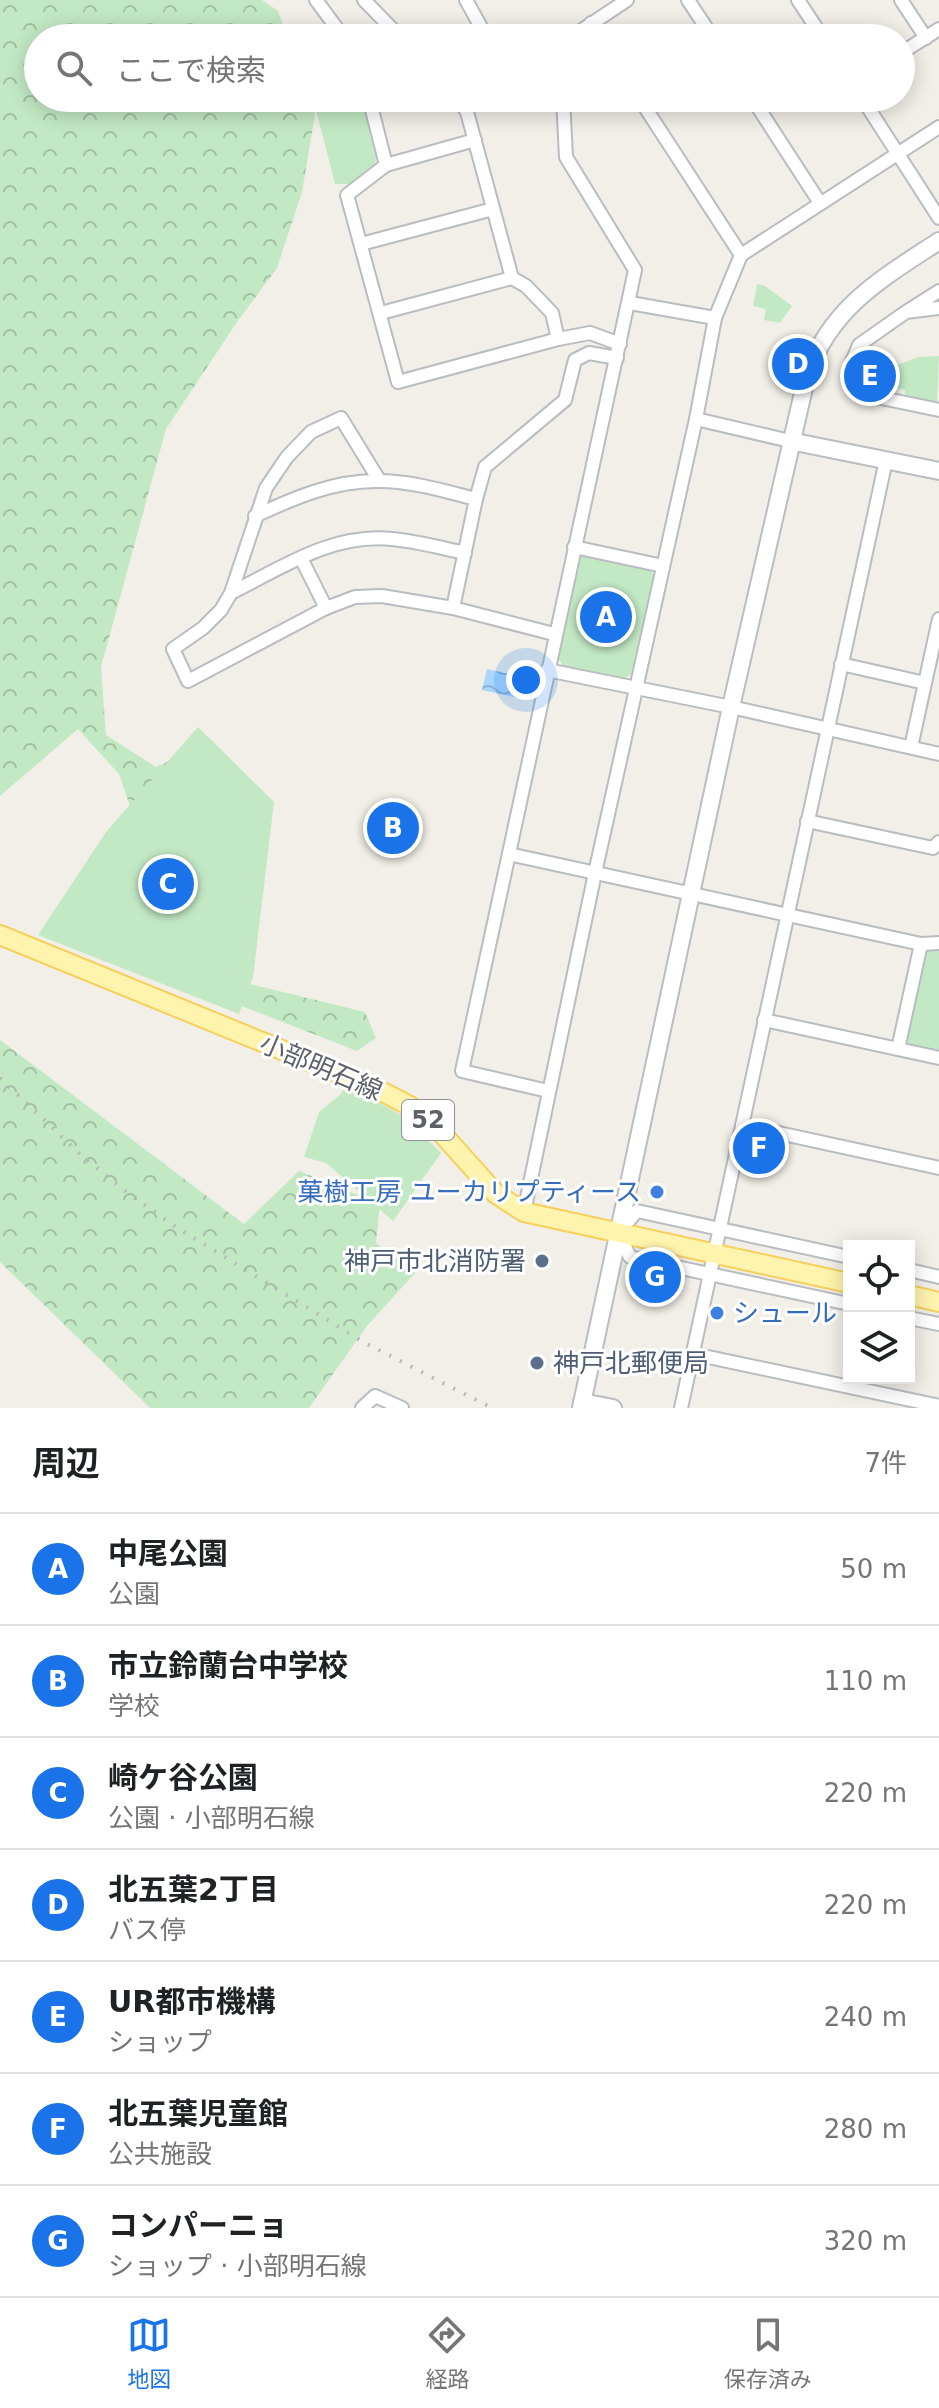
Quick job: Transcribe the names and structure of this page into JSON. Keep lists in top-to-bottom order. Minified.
{"streets":{"main road":["小部明石線","52"]},"places":["菓樹工房 ユーカリプティース","神戸市北消防署","シュール","神戸北郵便局"],"page":{"search":"ここで検索","pins":["D","E","A","B","C","F","G"],"heading":["周辺","7件"],"list":[{"mark":"A","name":"中尾公園","note":"公園","value":"50 m"},{"mark":"B","name":"市立鈴蘭台中学校","note":"学校","value":"110 m"},{"mark":"C","name":"崎ケ谷公園","note":"公園 · 小部明石線","value":"220 m"},{"mark":"D","name":"北五葉2丁目","note":"バス停","value":"220 m"},{"mark":"E","name":"UR都市機構","note":"ショップ","value":"240 m"},{"mark":"F","name":"北五葉児童館","note":"公共施設","value":"280 m"},{"mark":"G","name":"コンパーニョ","note":"ショップ · 小部明石線","value":"320 m"}],"nav":["地図","経路","保存済み"]}}
